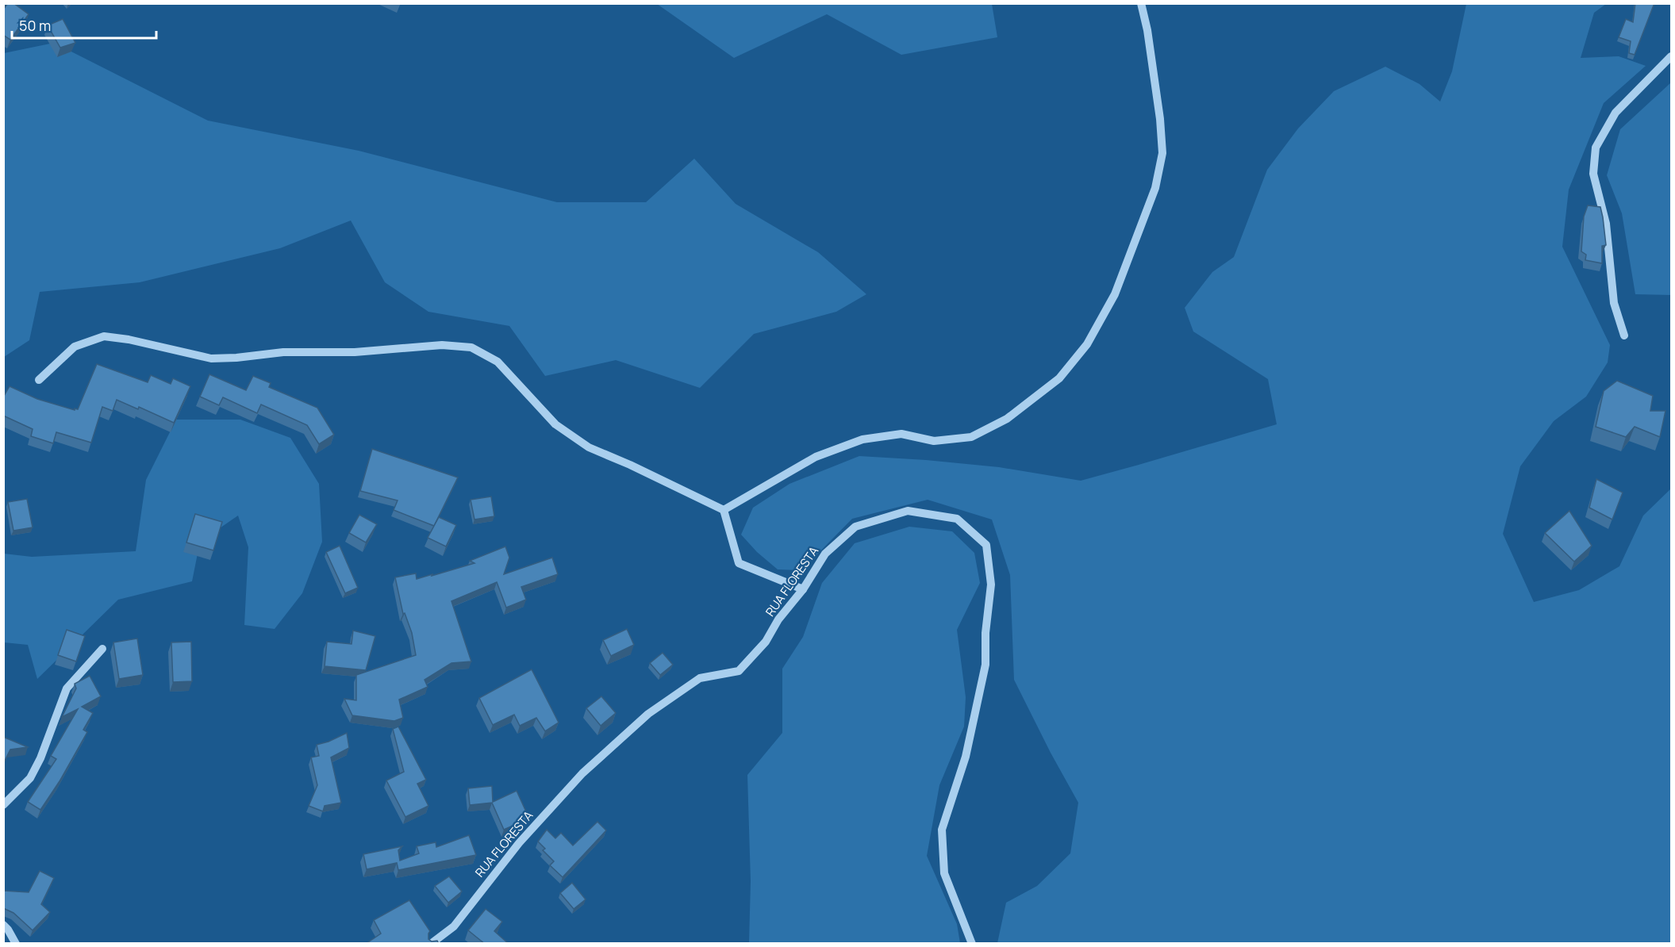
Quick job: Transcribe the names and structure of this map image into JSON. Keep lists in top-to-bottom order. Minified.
{"streets":{"street":["RUA FLORESTA"]},"scale_bar":"50 m"}
